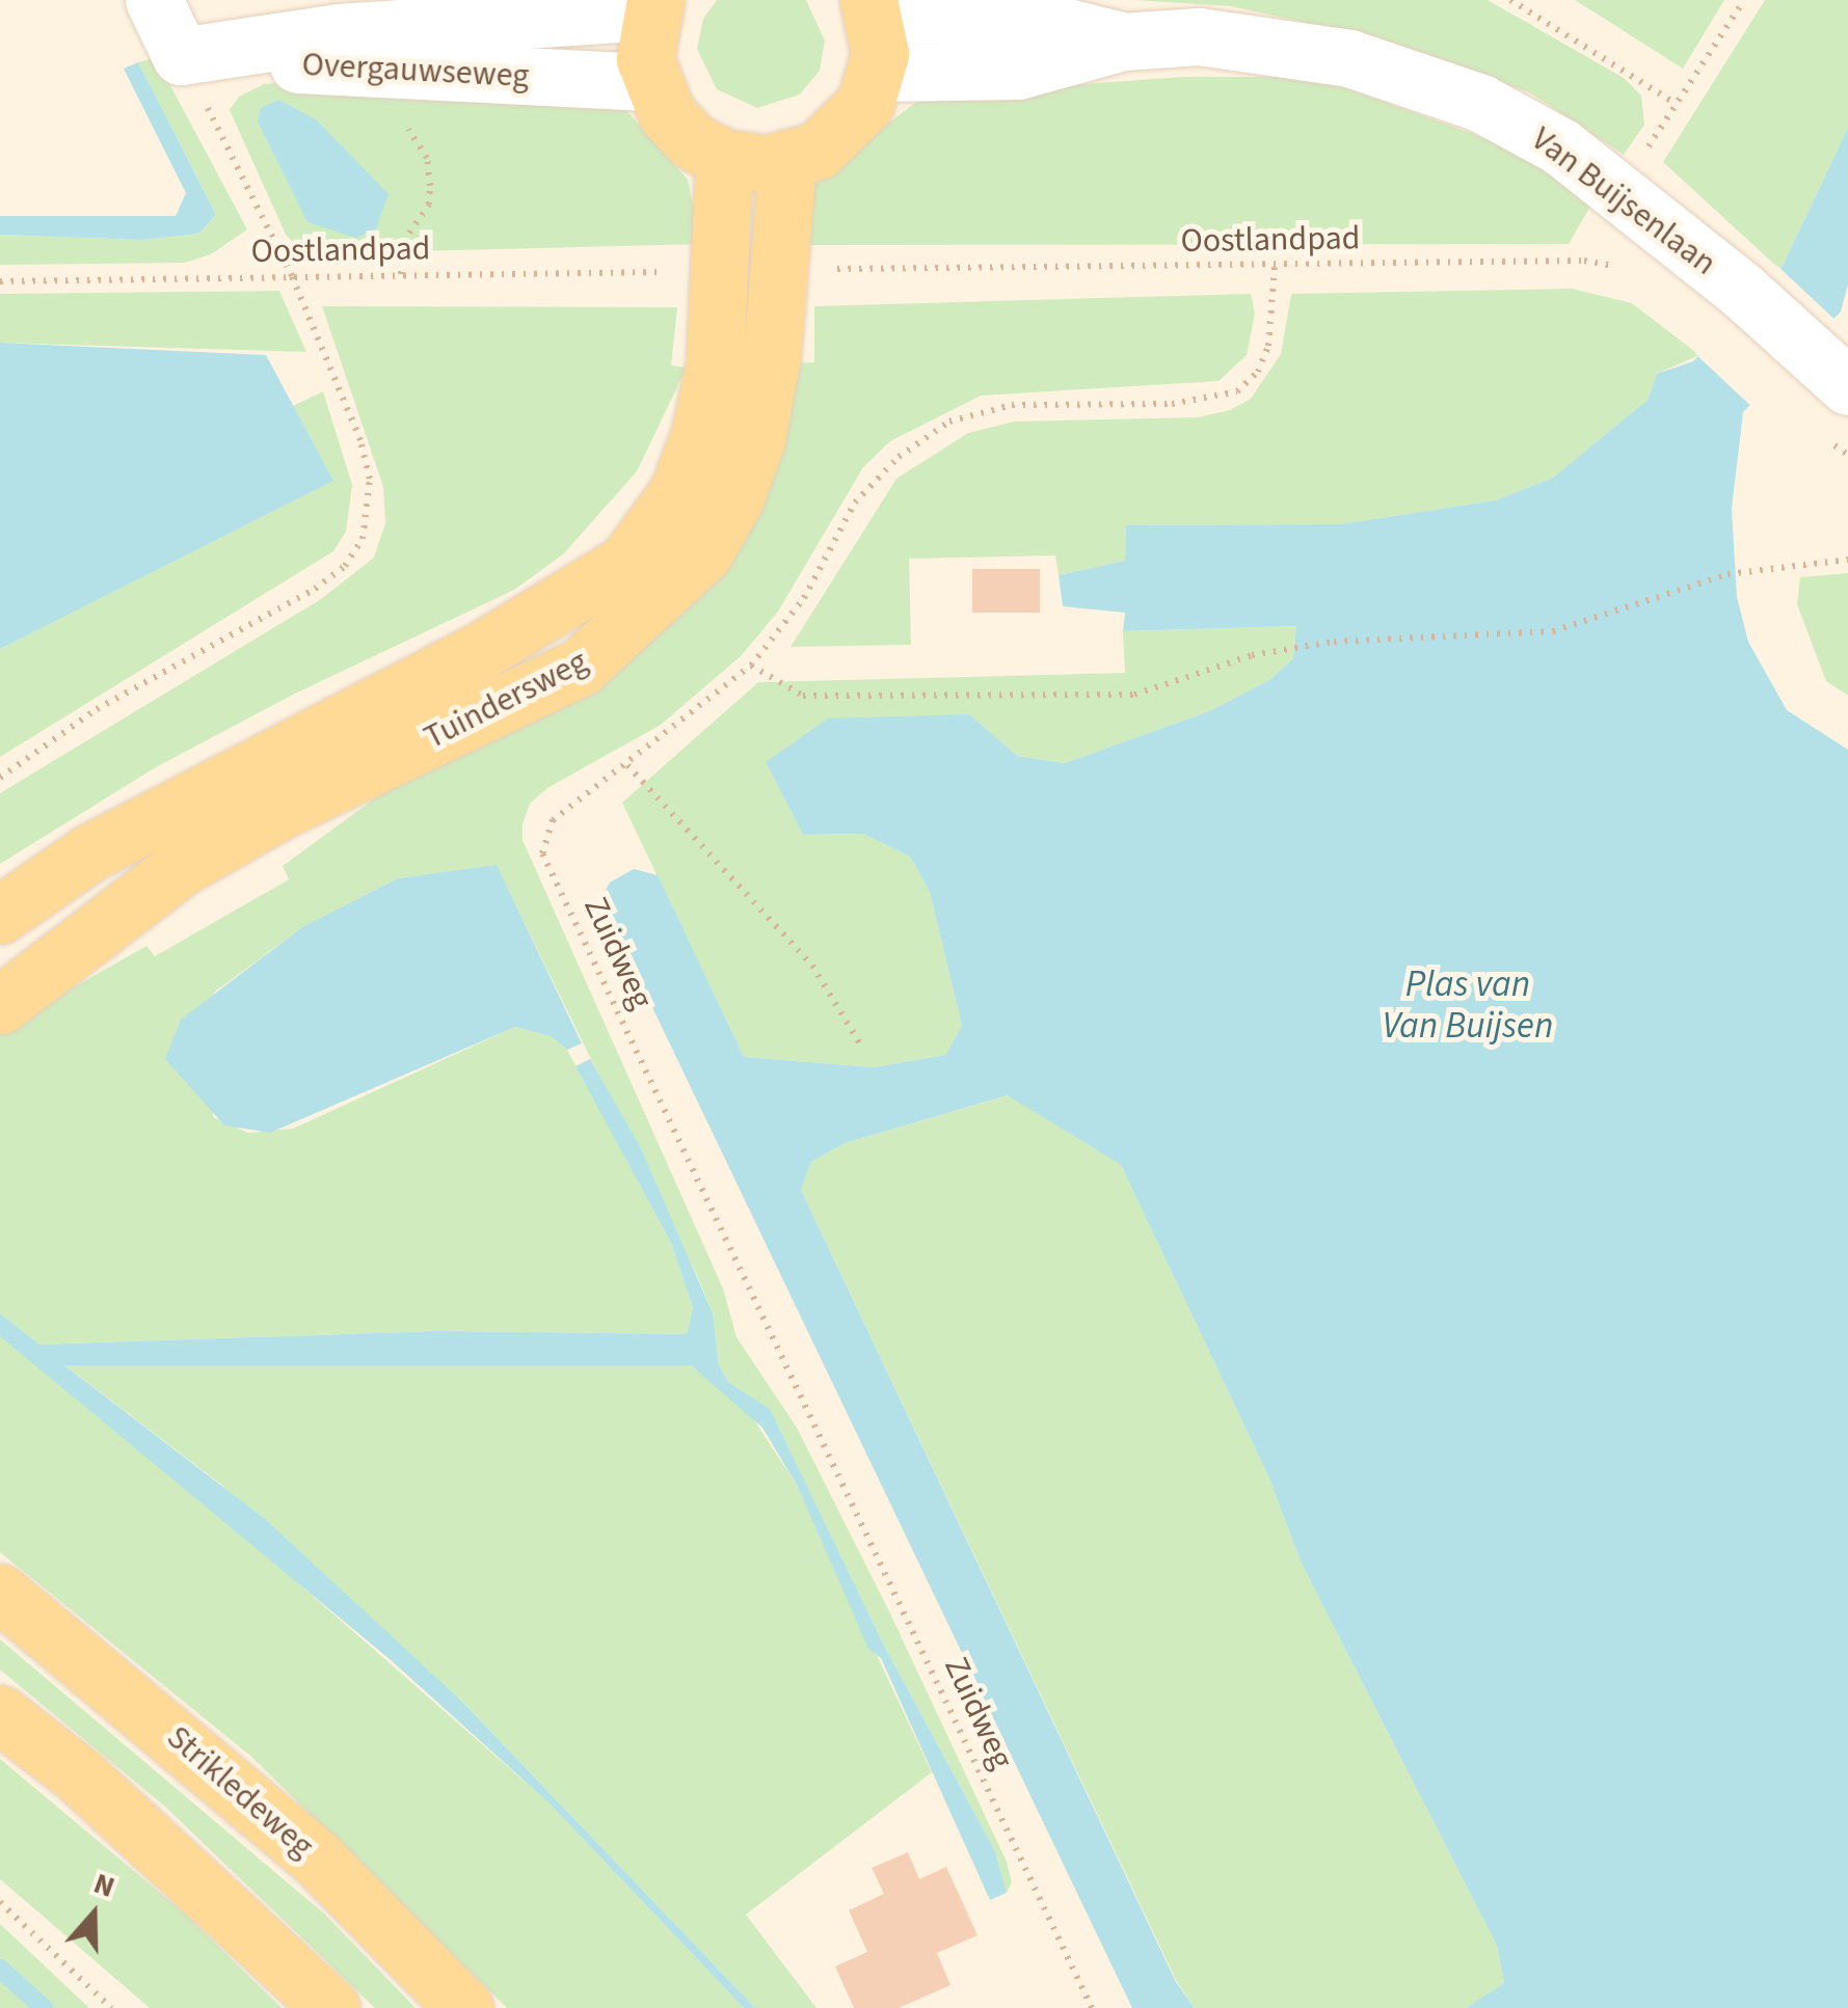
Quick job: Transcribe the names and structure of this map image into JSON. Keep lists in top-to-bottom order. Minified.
{"streets":{"main road":["Tuindersweg","Strikledeweg"],"street":["Overgauwseweg","Van Buijsenlaan"],"path":["Oostlandpad","Zuidweg"]},"crossings":[["Oostlandpad","Zuidweg"]],"water":["Plas van Van Buijsen"],"north":"top"}
